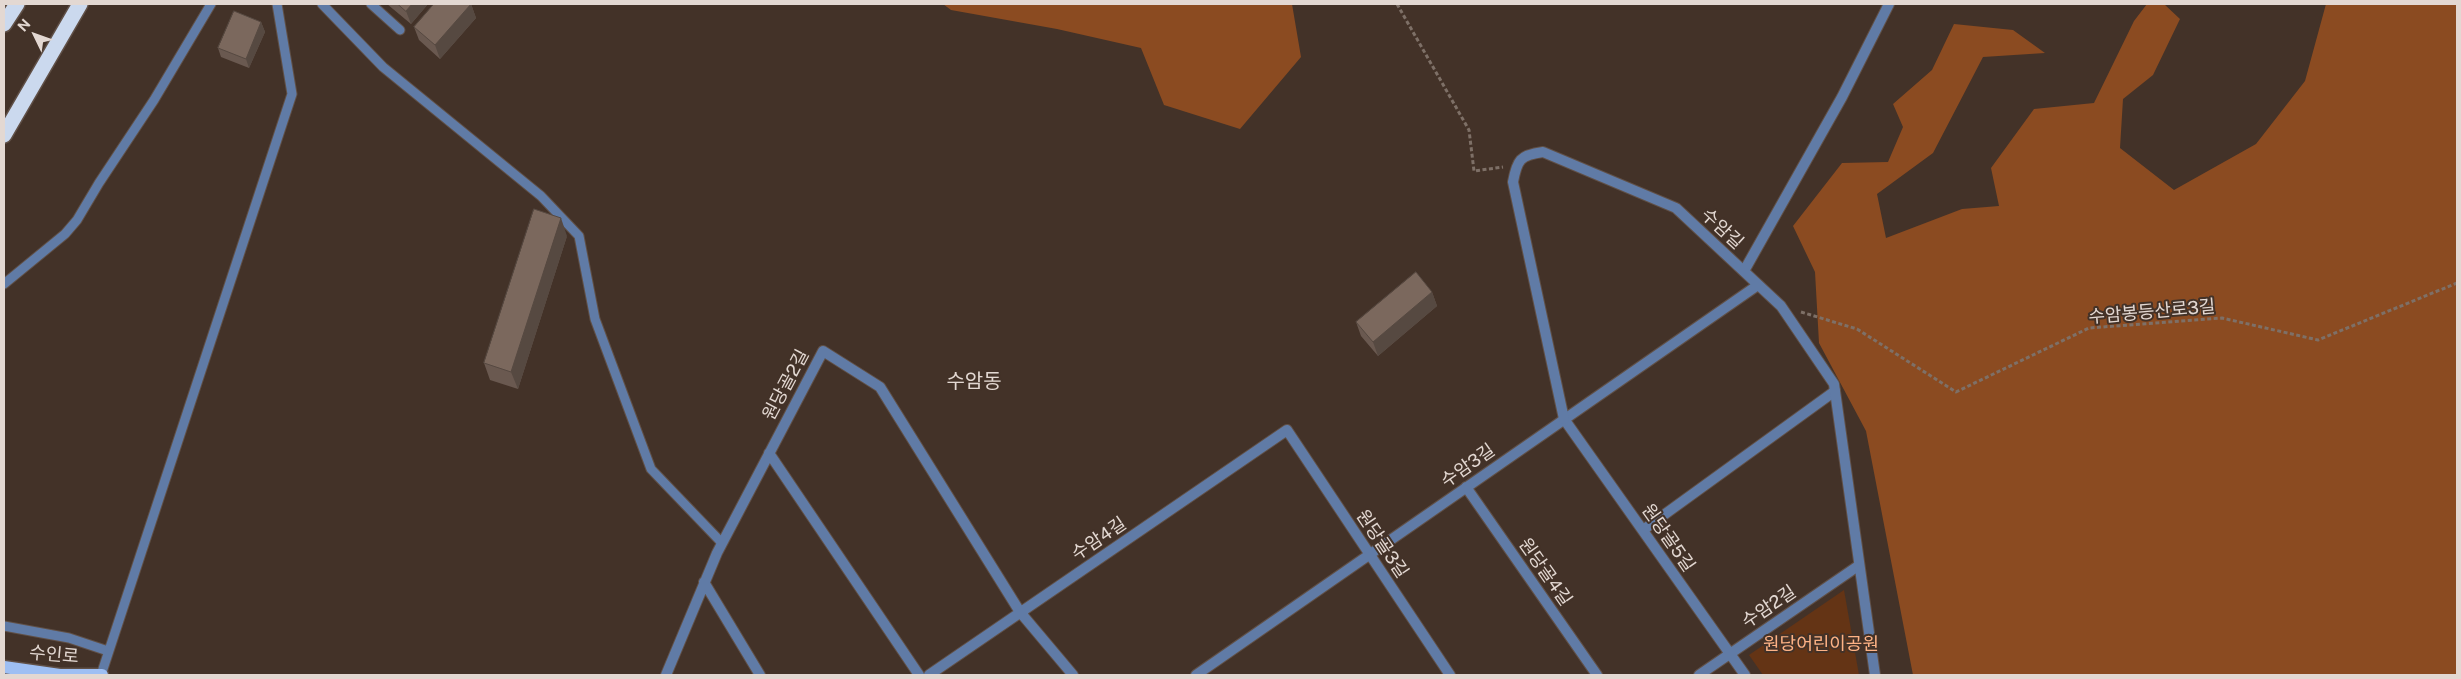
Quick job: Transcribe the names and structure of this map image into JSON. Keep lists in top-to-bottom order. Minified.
{"streets":{"main road":["수인로"],"street":["수암길","원당골2길","수암3길","원당골5길","수암4길","원당골3길","원당골4길","수암2길"],"path":["수암봉등산로3길"]},"crossings":[["수암길","수암봉등산로3길"],["수암길","수암3길"],["수암길","수암2길"],["원당골2길","수암4길"],["수암3길","원당골5길"],["수암3길","원당골3길"],["수암3길","원당골4길"],["원당골5길","수암2길"],["수암4길","원당골3길"]],"districts":["수암동"],"parks":["원당어린이공원"],"north":"top left"}
